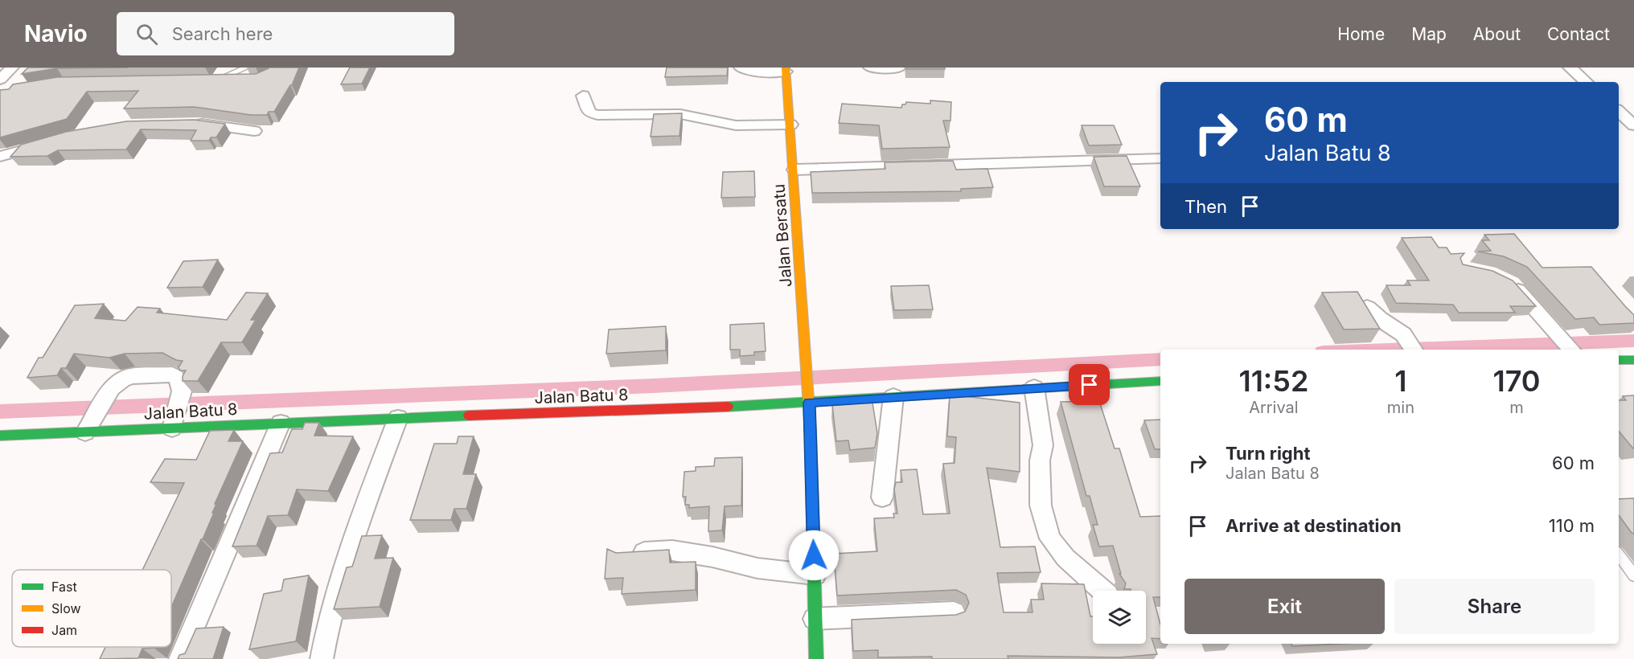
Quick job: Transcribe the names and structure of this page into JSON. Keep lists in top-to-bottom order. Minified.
{"streets":{"street":["Jalan Bersatu","Jalan Batu 8"]},"crossings":[["Jalan Bersatu","Jalan Batu 8"]],"legend":["Fast","Slow","Jam"],"page":{"header":"Navio","search":"Search here","nav":["Home","Map","About","Contact"],"turn":["60 m","Jalan Batu 8"],"then":"Then","eta":["11:52","Arrival","1","min","170","m"],"list":[{"name":"Turn right","note":"Jalan Batu 8","value":"60 m"},{"name":"Arrive at destination","value":"110 m"}],"buttons":["Exit","Share"]}}
